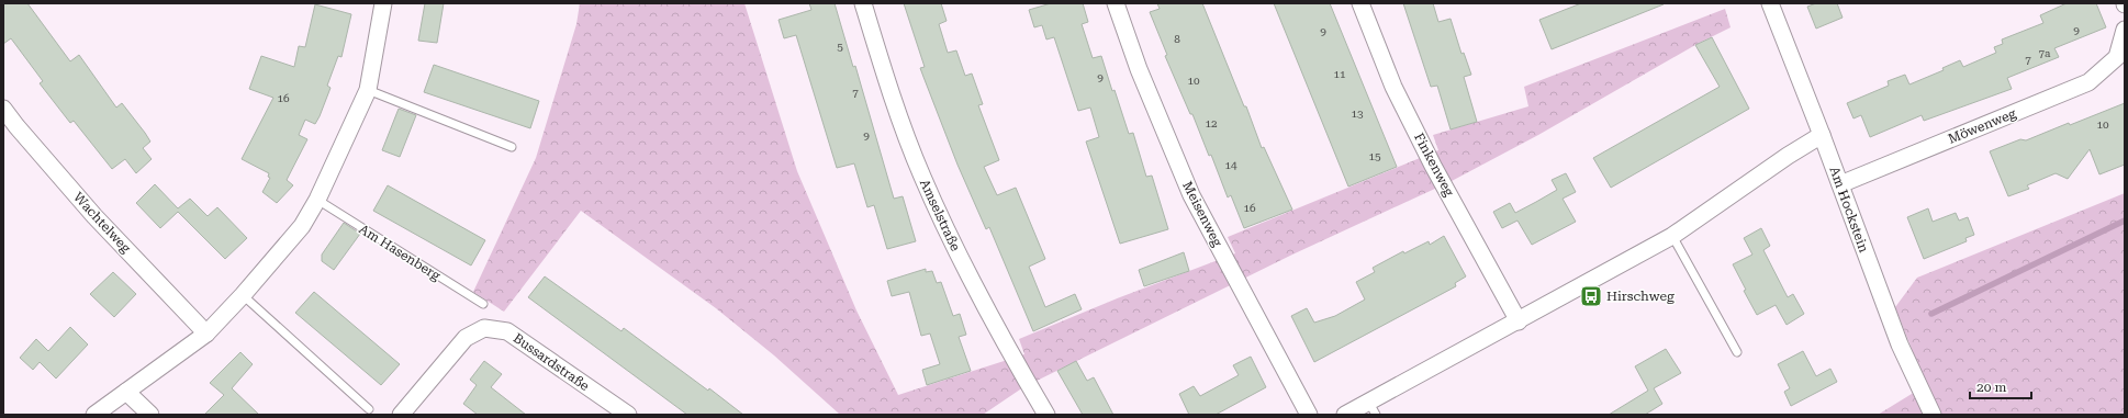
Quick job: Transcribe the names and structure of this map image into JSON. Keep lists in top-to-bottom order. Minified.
{"streets":{"street":["Möwenweg","Finkenweg","Am Hockstein","Meisenweg","Amselstraße","Wachtelweg","Bussardstraße"],"lane":["Am Hasenberg"]},"crossings":[["Möwenweg","Am Hockstein"]],"places":{"bus stop":["Hirschweg"]},"house_numbers":["9","9","8","5","7a","7","11","9","10","7","16","13","12","10","9","15","14","16"],"scale_bar":"20 m"}
